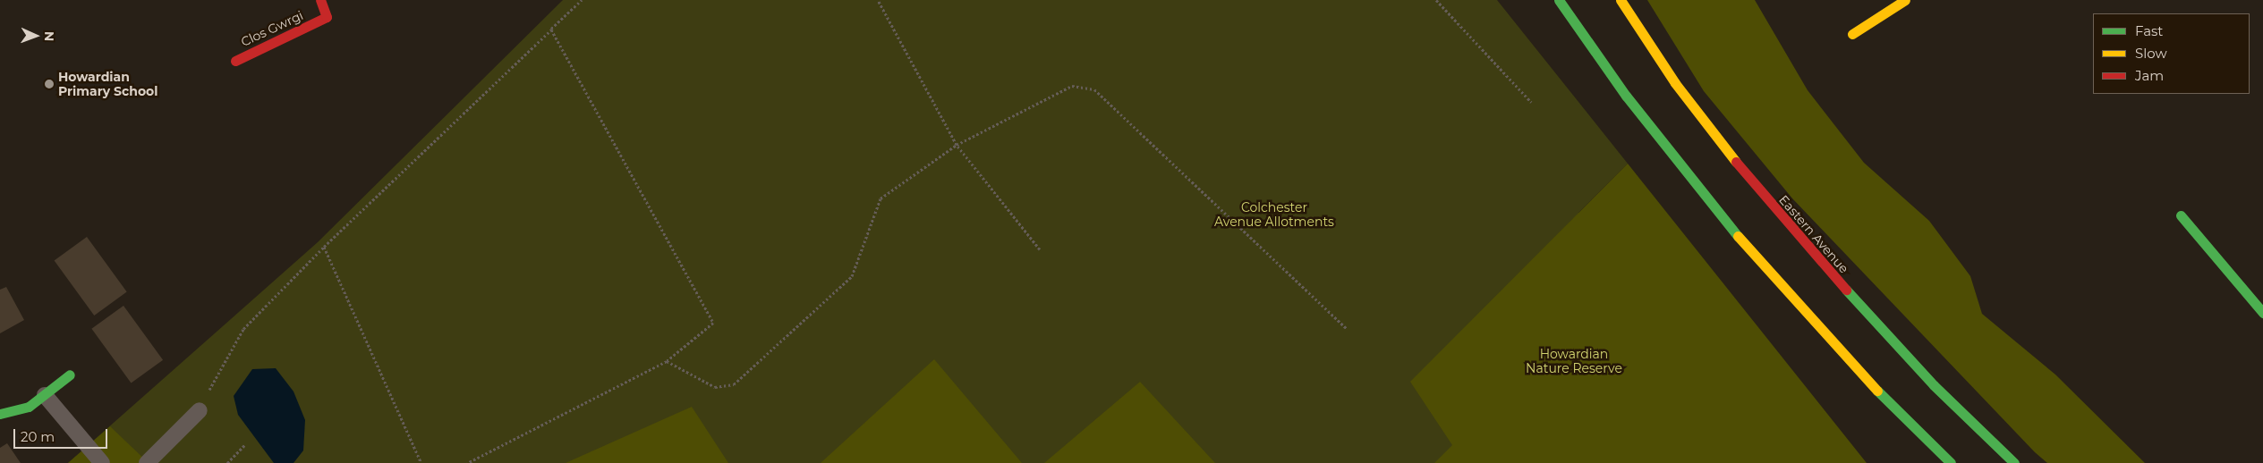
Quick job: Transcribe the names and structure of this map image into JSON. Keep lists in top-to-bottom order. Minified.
{"streets":{"main road":["Clos Gwrgi","Eastern Avenue"]},"parks":["Colchester Avenue Allotments","Howardian Nature Reserve"],"places":["Howardian Primary School"],"legend":["Fast","Slow","Jam"],"scale_bar":"20 m","north":"right"}
